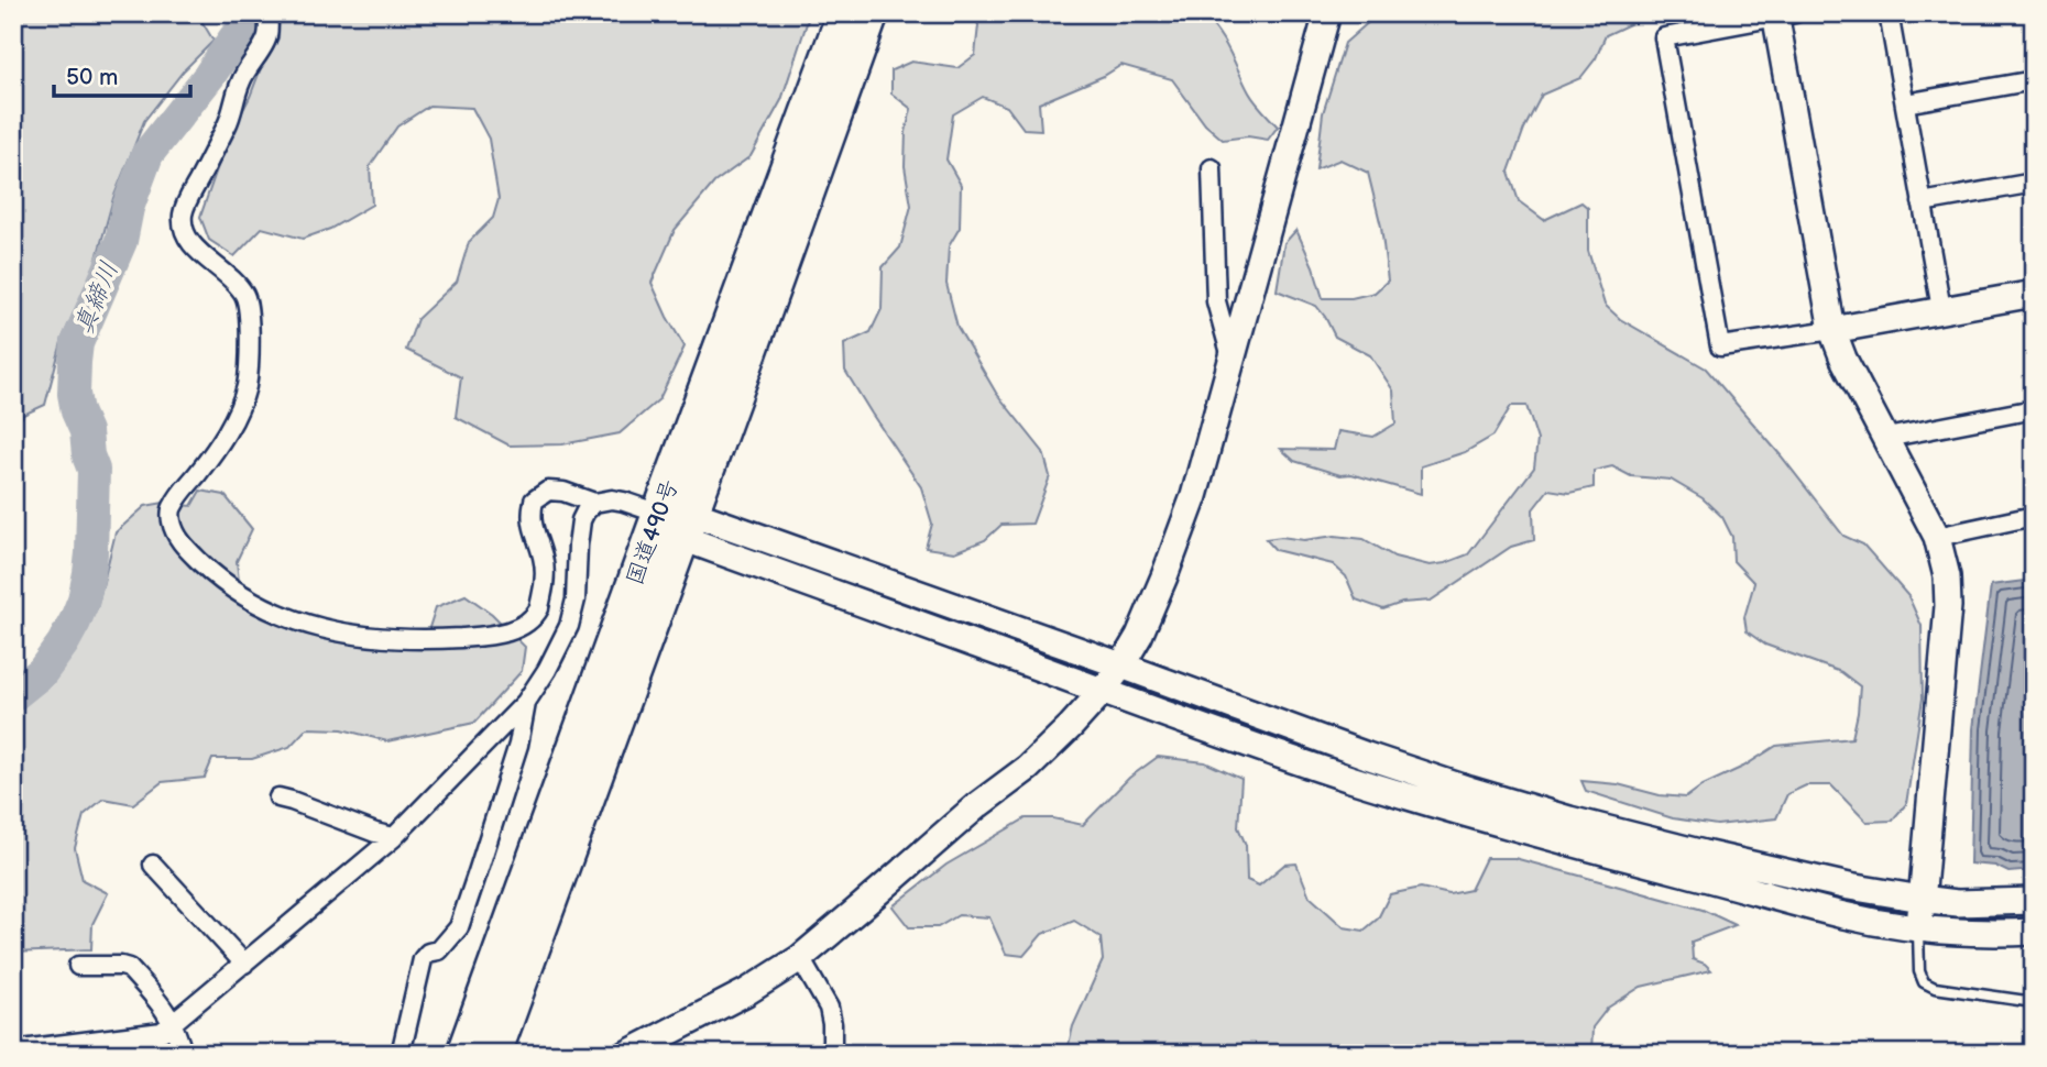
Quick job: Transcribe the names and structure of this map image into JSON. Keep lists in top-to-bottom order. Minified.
{"streets":{"highway":["国道490号"]},"water":["真締川"],"scale_bar":"50 m"}
